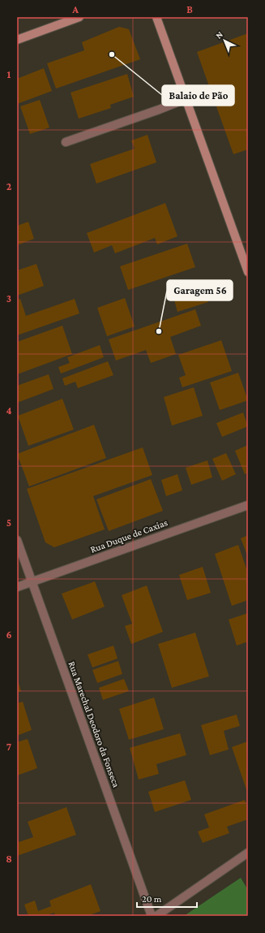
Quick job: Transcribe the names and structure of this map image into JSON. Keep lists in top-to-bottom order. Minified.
{"streets":{"street":["Rua Duque de Caxias","Rua Marechal Deodoro da Fonseca"]},"crossings":[["Rua Duque de Caxias","Rua Marechal Deodoro da Fonseca"]],"places":["Balaio de Pão","Garagem 56"],"scale_bar":"20 m","north":"top left","grid":{"columns":["A","B"],"rows":["1","2","3","4","5","6","7","8"]}}
